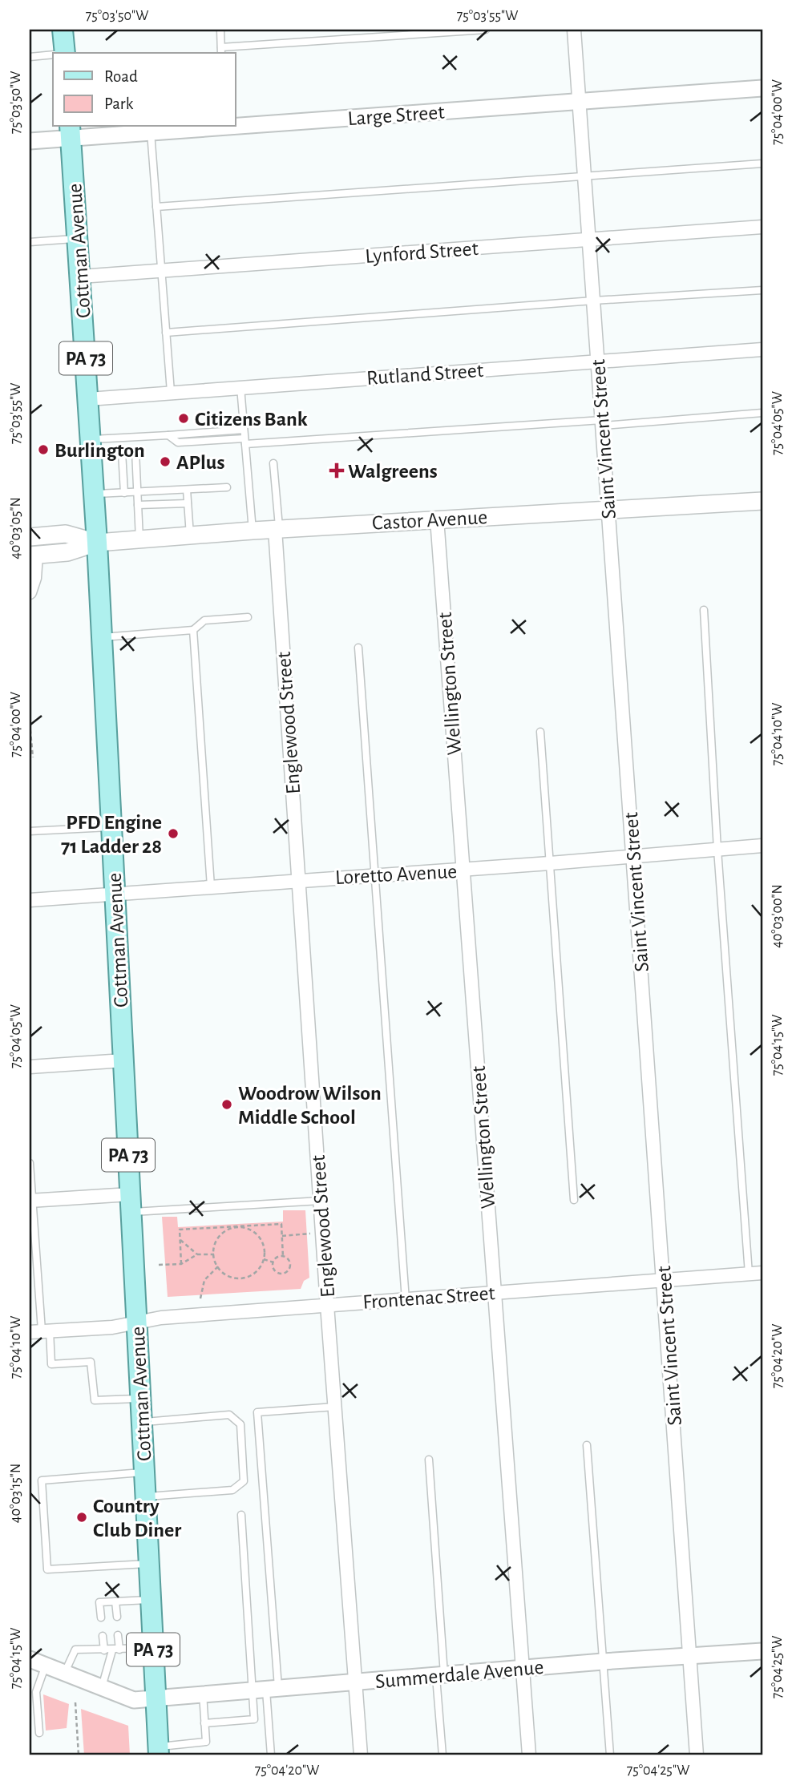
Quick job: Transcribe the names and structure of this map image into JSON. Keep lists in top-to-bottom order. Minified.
{"streets":{"main road":["Cottman Avenue","PA 73","Castor Avenue"],"street":["Large Street","Lynford Street","Rutland Street","Saint Vincent Street","Wellington Street","Englewood Street","Loretto Avenue","Frontenac Street","Summerdale Avenue"]},"crossings":[["Large Street","Cottman Avenue"],["Large Street","Saint Vincent Street"],["Cottman Avenue","Lynford Street"],["Cottman Avenue","Rutland Street"],["Cottman Avenue","Castor Avenue"],["Cottman Avenue","Loretto Avenue"],["Cottman Avenue","Frontenac Street"],["Cottman Avenue","Summerdale Avenue"],["Lynford Street","Saint Vincent Street"],["Rutland Street","Saint Vincent Street"],["Saint Vincent Street","Castor Avenue"],["Saint Vincent Street","Loretto Avenue"],["Saint Vincent Street","Frontenac Street"],["Saint Vincent Street","Summerdale Avenue"],["Castor Avenue","Wellington Street"],["Castor Avenue","Englewood Street"],["Wellington Street","Loretto Avenue"],["Wellington Street","Frontenac Street"],["Wellington Street","Summerdale Avenue"],["Englewood Street","Loretto Avenue"],["Englewood Street","Frontenac Street"],["Englewood Street","Summerdale Avenue"]],"places":{"other":["Citizens Bank","Burlington","APlus","PFD Engine 71 Ladder 28","Woodrow Wilson Middle School","Country Club Diner"],"health":["Walgreens"]},"legend":["Road","Park"],"coordinates":["75°03'50\"W","75°03'55\"W","75°04'00\"W","75°04'05\"W","40°03'05\"N","75°04'10\"W","40°03'00\"N","75°04'15\"W","75°04'20\"W","40°03'15\"N","75°04'25\"W"]}
